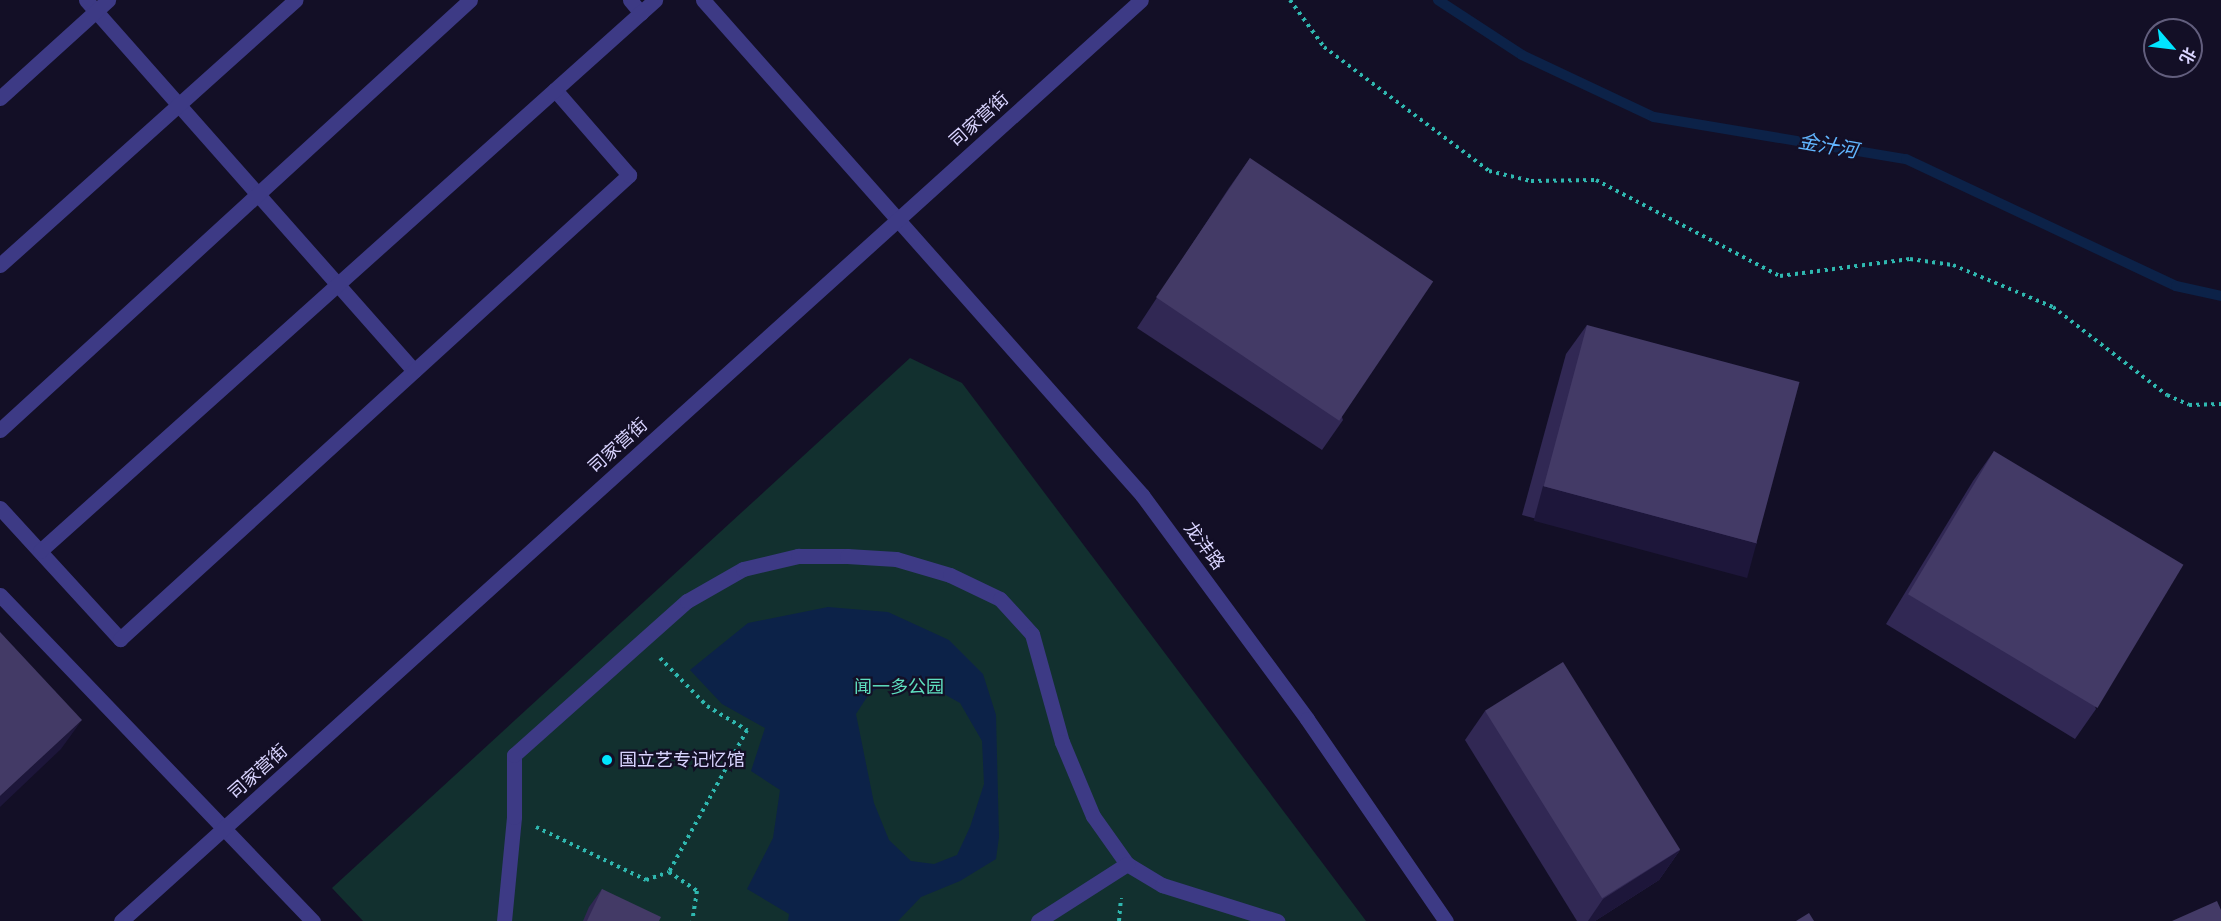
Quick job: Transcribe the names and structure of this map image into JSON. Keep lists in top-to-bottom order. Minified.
{"streets":{"street":["司家营街","龙沣路"]},"crossings":[["司家营街","龙沣路"]],"water":["金汁河"],"parks":["闻一多公园"],"places":["国立艺专记忆馆"],"north":"bottom right"}
